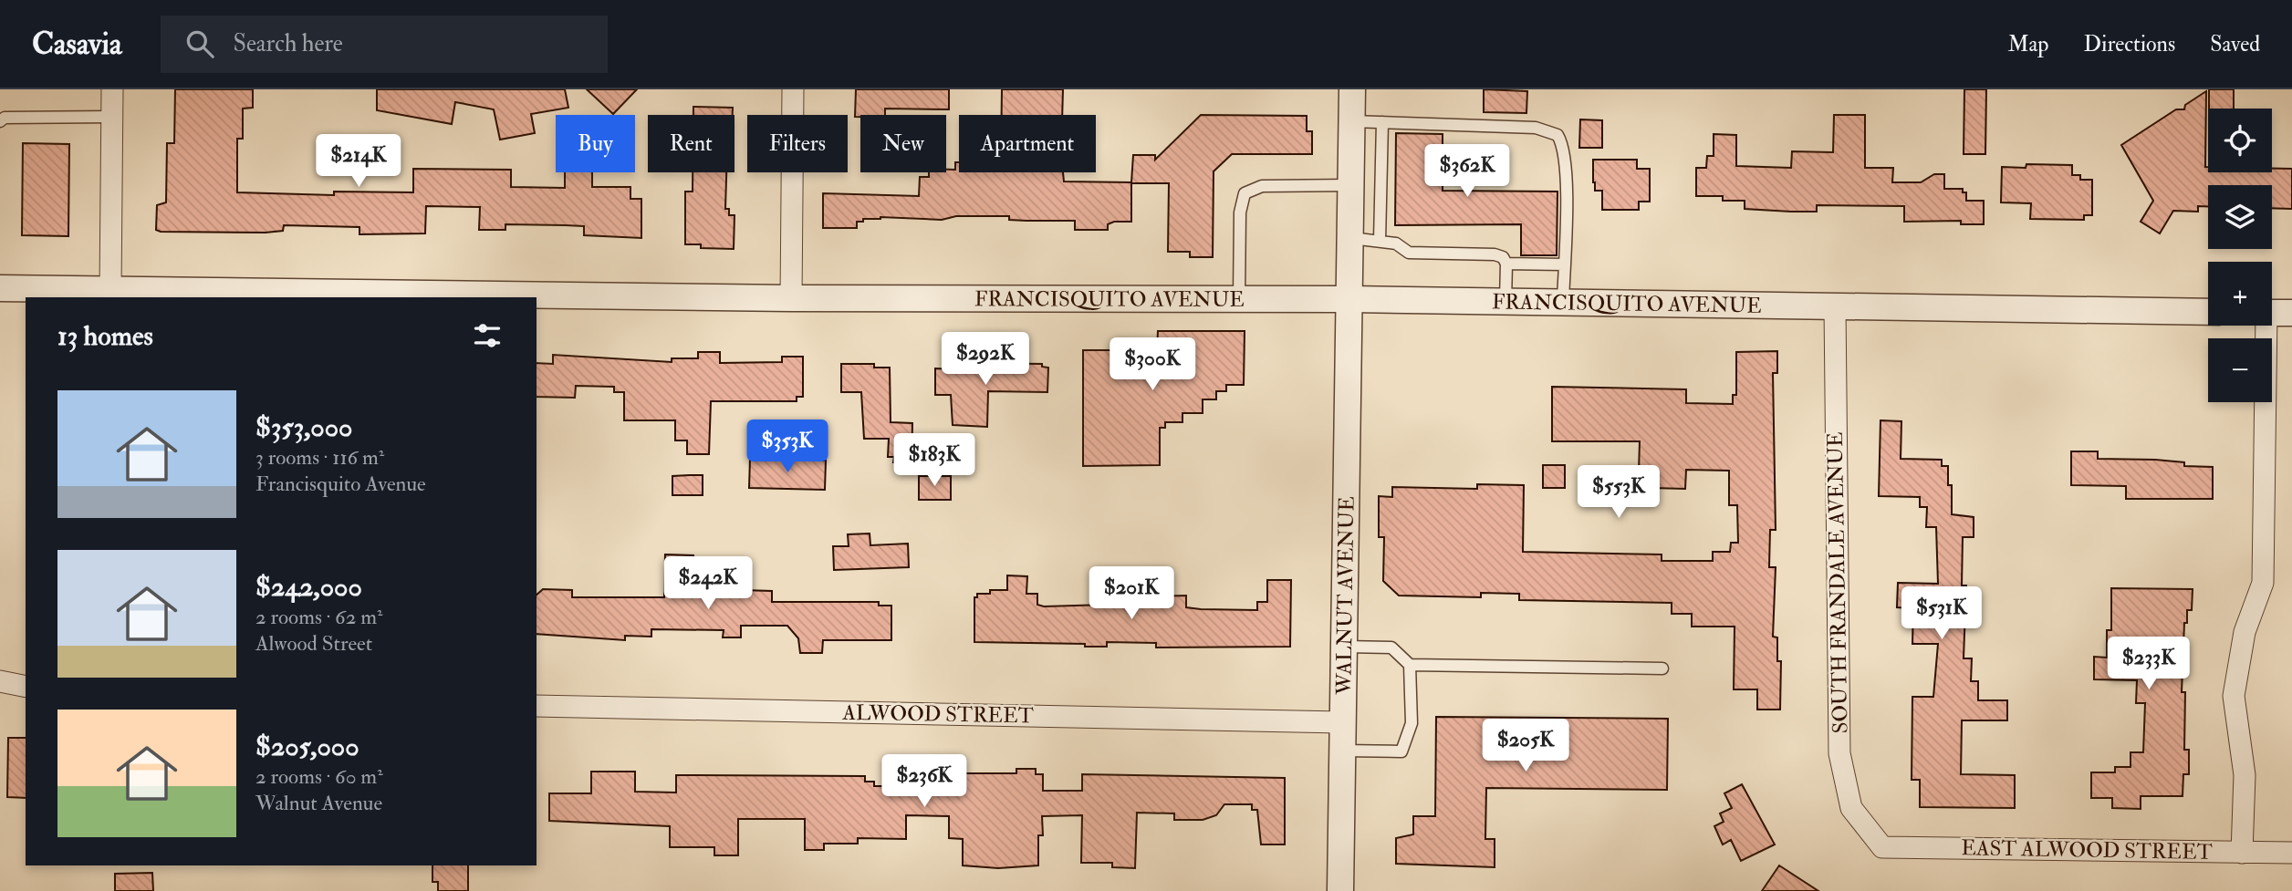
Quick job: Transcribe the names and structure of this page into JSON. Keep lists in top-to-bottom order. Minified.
{"streets":{"street":["FRANCISQUITO AVENUE","SOUTH FRANDALE AVENUE","WALNUT AVENUE","ALWOOD STREET","EAST ALWOOD STREET"]},"crossings":[["FRANCISQUITO AVENUE","SOUTH FRANDALE AVENUE"],["FRANCISQUITO AVENUE","WALNUT AVENUE"],["SOUTH FRANDALE AVENUE","EAST ALWOOD STREET"],["WALNUT AVENUE","ALWOOD STREET"]],"page":{"header":"Casavia","search":"Search here","nav":["Map","Directions","Saved"],"map_buttons":["+","−"],"chip":["Buy","Rent","Filters","New","Apartment"],"price":["$214K","$362K","$292K","$300K","$353K","$183K","$553K","$242K","$201K","$531K","$233K","$205K","$236K"],"heading":"13 homes","list":[{"name":"$353,000","note":"3 rooms · 116 m² · Francisquito Avenue"},{"name":"$242,000","note":"2 rooms · 62 m² · Alwood Street"},{"name":"$205,000","note":"2 rooms · 60 m² · Walnut Avenue"}]}}
